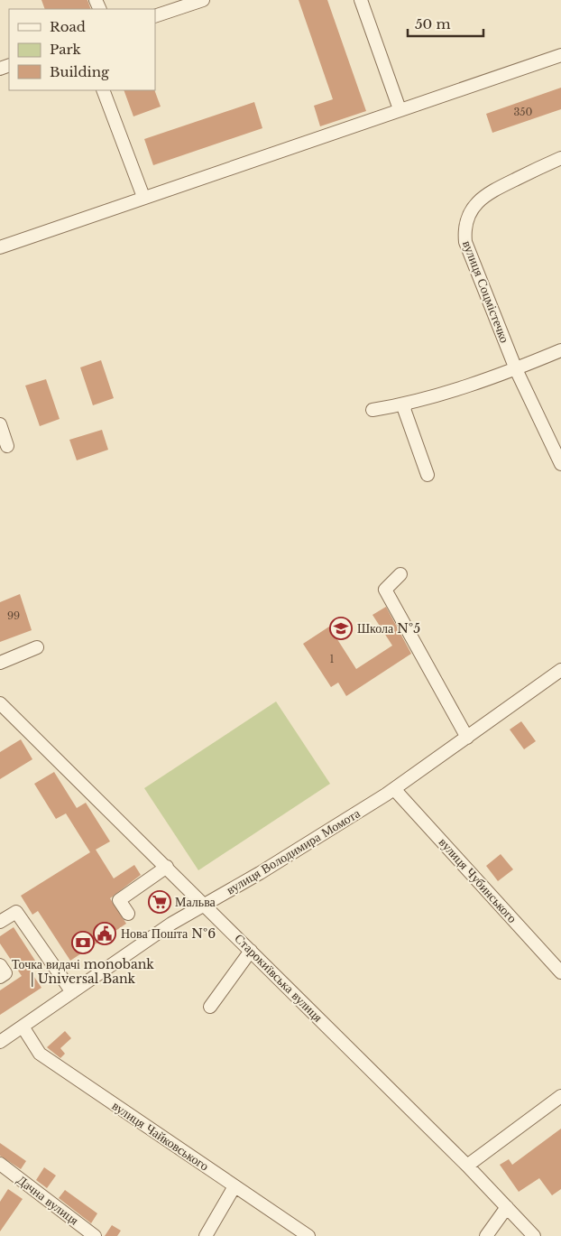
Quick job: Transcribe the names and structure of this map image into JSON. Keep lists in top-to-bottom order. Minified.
{"streets":{"street":["вулиця Соцмістечко","вулиця Володимира Момота","вулиця Чубинського","Старокиївська вулиця","вулиця Чайковського","Дачна вулиця"]},"crossings":[["вулиця Володимира Момота","вулиця Чубинського"],["вулиця Володимира Момота","Старокиївська вулиця"],["вулиця Володимира Момота","вулиця Чайковського"]],"places":{"school or university":["Школа №5"],"supermarket":["Мальва"],"public building":["Нова Пошта №6"],"bank":["Точка видачі monobank | Universal Bank"]},"house_numbers":["350","99","1"],"legend":["Road","Park","Building"],"scale_bar":"50 m"}
